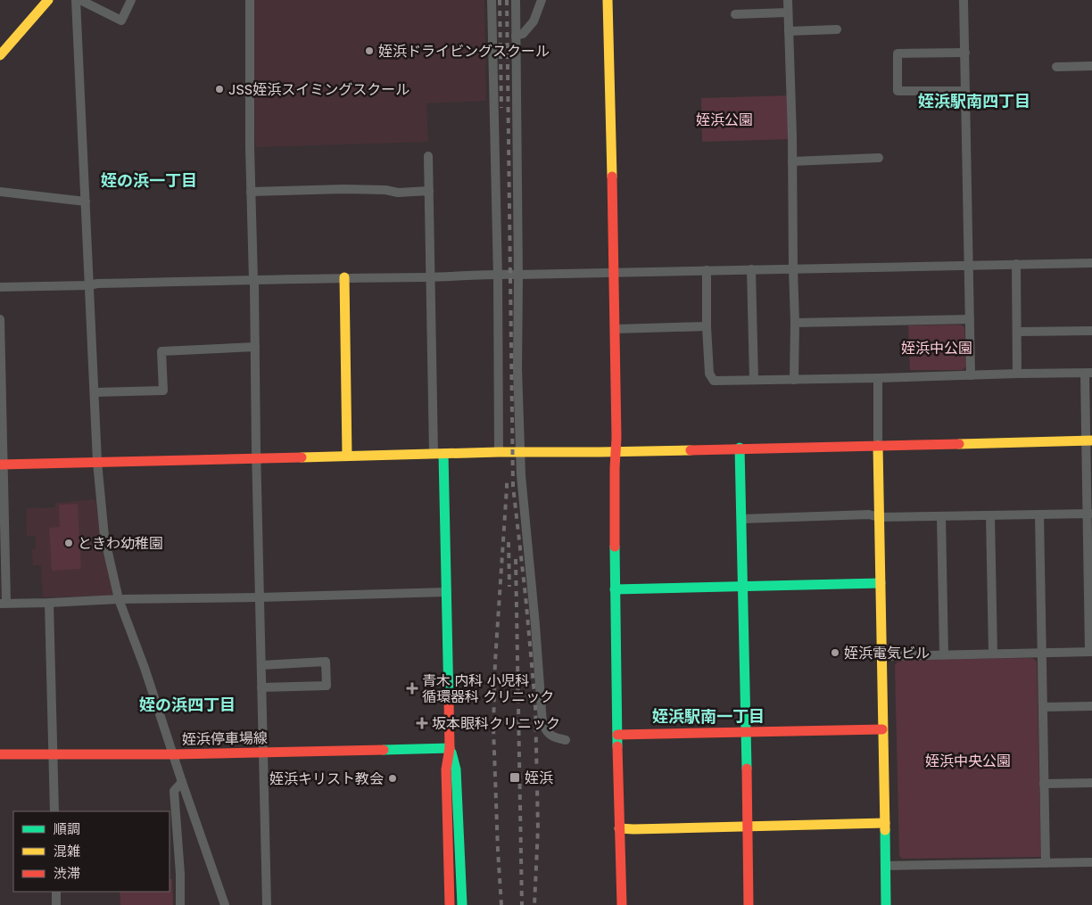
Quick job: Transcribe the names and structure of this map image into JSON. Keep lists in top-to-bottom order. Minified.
{"streets":{"street":["姪浜停車場線"]},"districts":["姪浜駅南四丁目","姪の浜一丁目","姪の浜四丁目","姪浜駅南一丁目"],"parks":["姪浜公園","姪浜中公園","姪浜中央公園"],"places":{"other":["姪浜ドライビングスクール","JSS姪浜スイミングスクール","ときわ幼稚園","姪浜電気ビル","姪浜キリスト教会"],"health":["青木 内科 小児科 循環器科 クリニック","坂本眼科クリニック"],"transit":["姪浜"]},"legend":["順調","混雑","渋滞"]}
